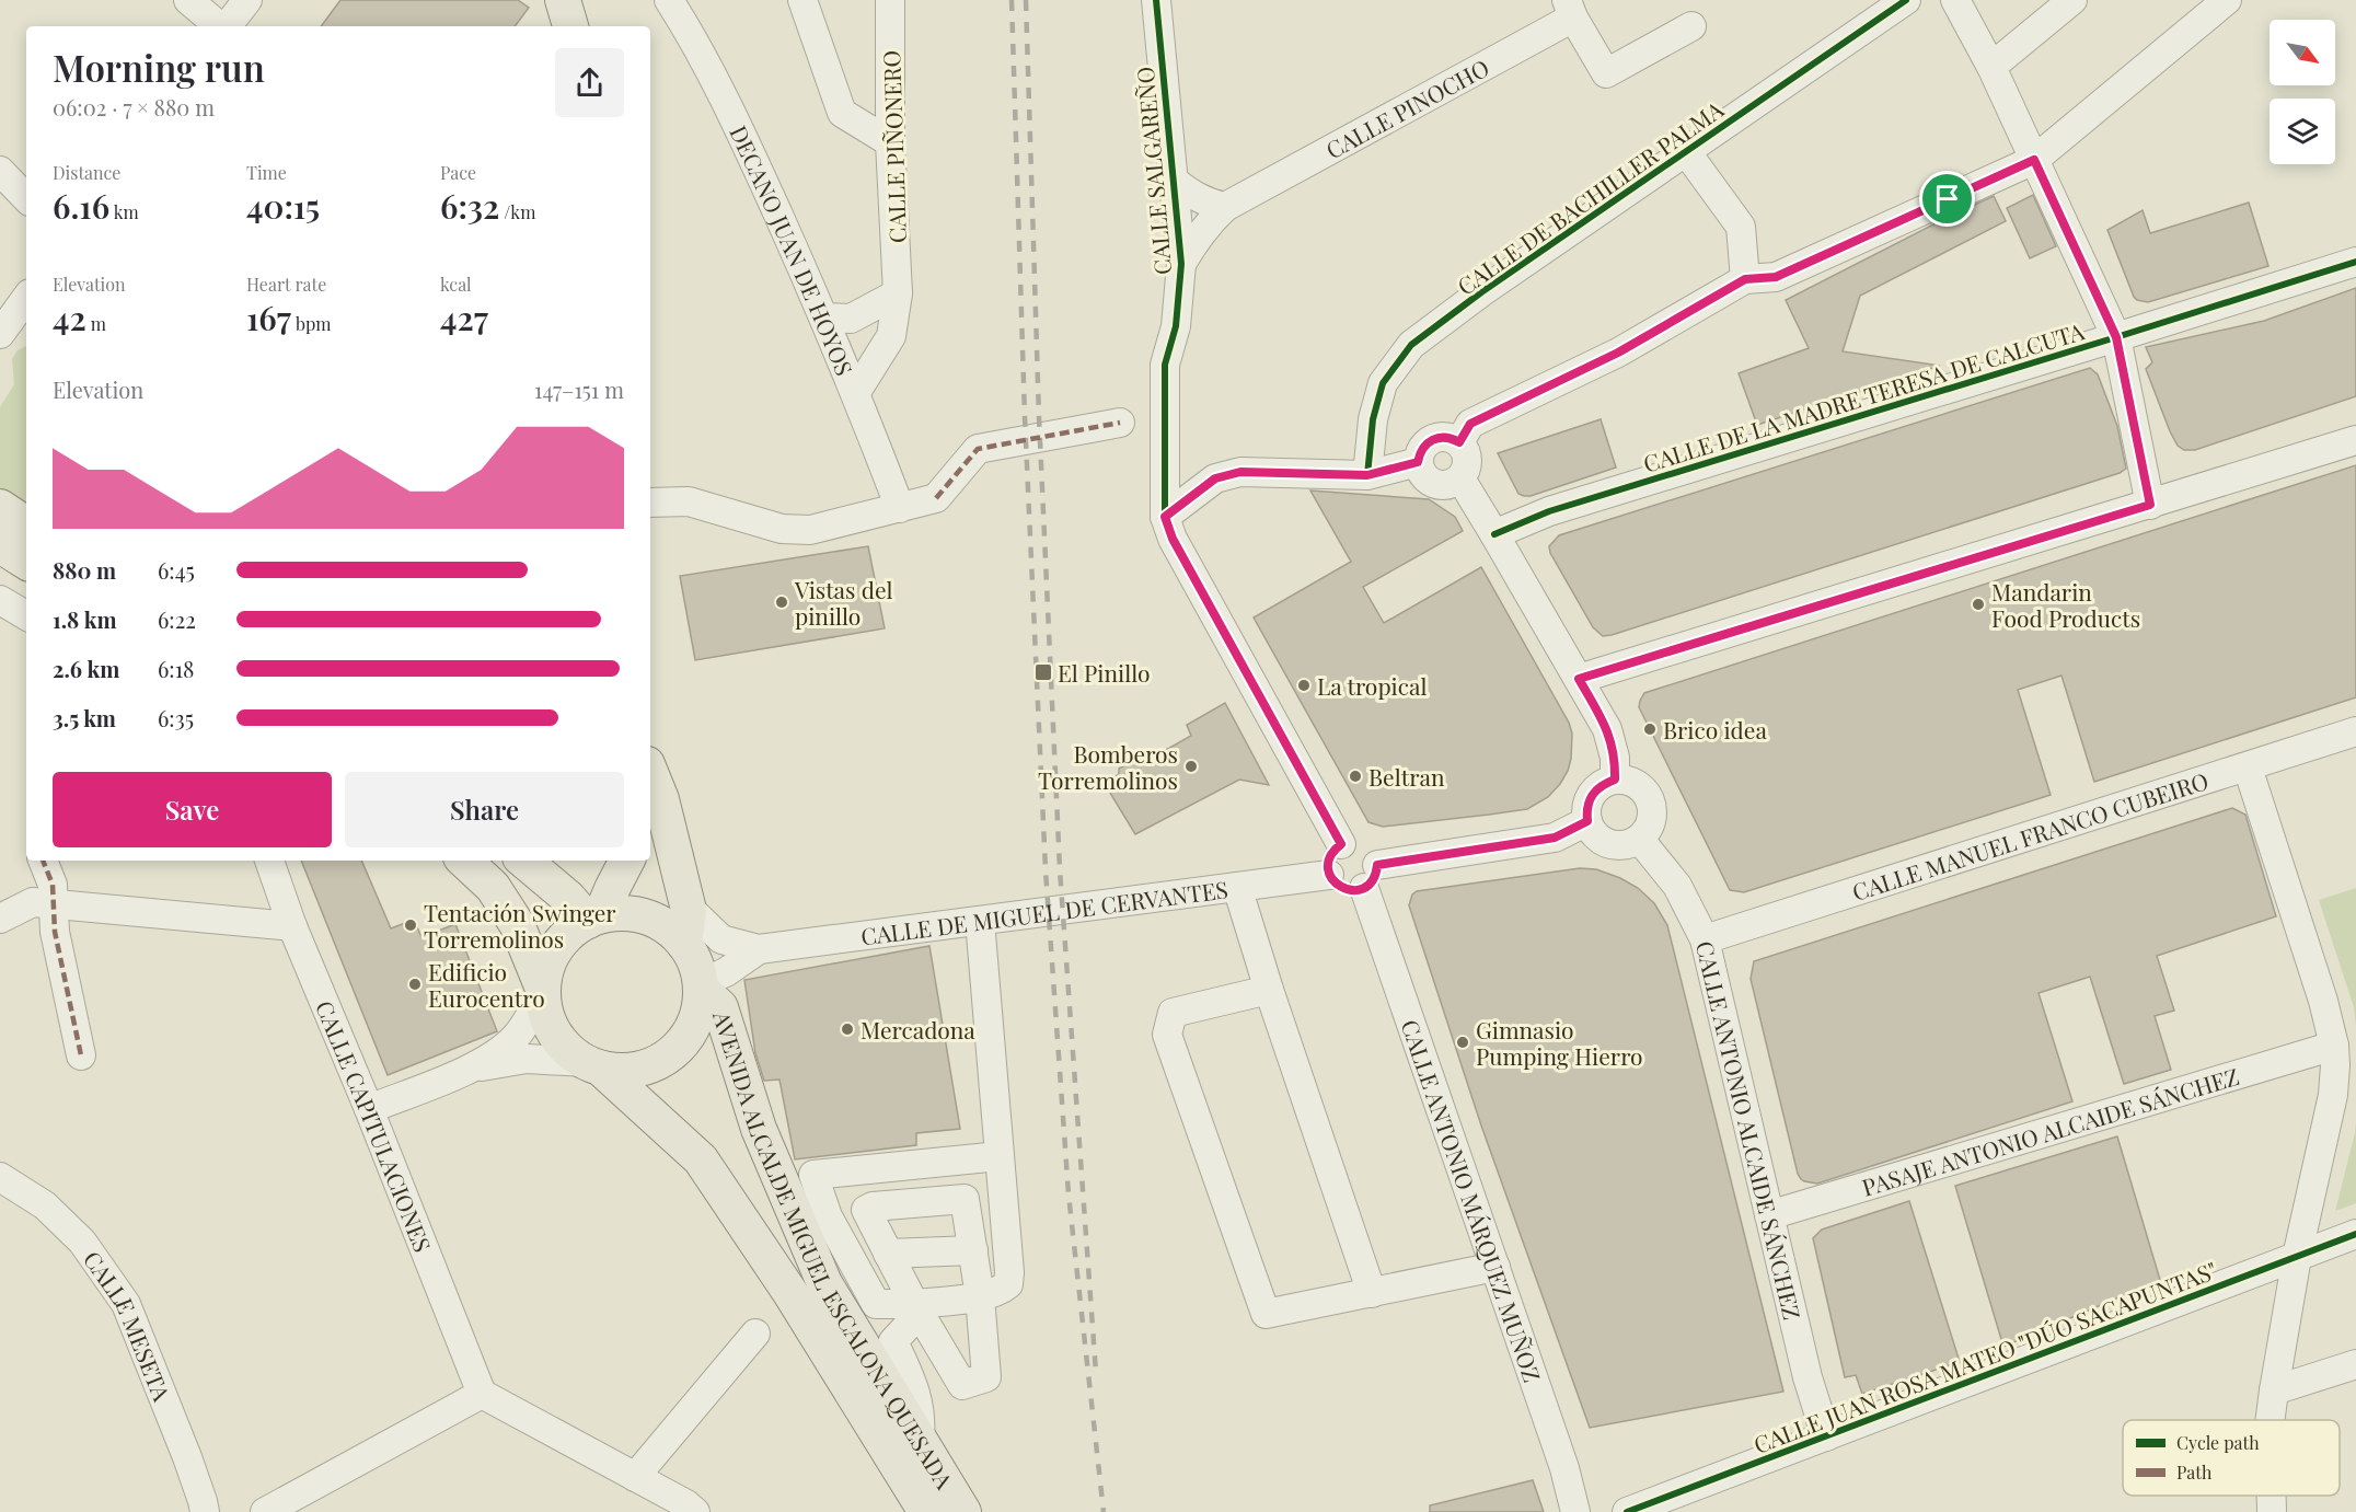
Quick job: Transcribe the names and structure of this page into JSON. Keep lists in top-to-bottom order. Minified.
{"streets":{"main road":["AVENIDA ALCALDE MIGUEL ESCALONA QUESADA"],"street":["CALLE PINOCHO","CALLE PIÑONERO","CALLE SALGAREÑO","CALLE DE BACHILLER PALMA","DECANO JUAN DE HOYOS","CALLE DE LA MADRE TERESA DE CALCUTA","CALLE MANUEL FRANCO CUBEIRO","CALLE DE MIGUEL DE CERVANTES","CALLE CAPITULACIONES","CALLE ANTONIO ALCAIDE SÁNCHEZ","PASAJE ANTONIO ALCAIDE SÁNCHEZ","CALLE ANTONIO MÁRQUEZ MUÑOZ","CALLE MESETA","CALLE JUAN ROSA MATEO \"DÚO SACAPUNTAS\""]},"crossings":[["CALLE PINOCHO","CALLE SALGAREÑO"],["CALLE PIÑONERO","DECANO JUAN DE HOYOS"],["CALLE SALGAREÑO","CALLE DE MIGUEL DE CERVANTES"],["CALLE SALGAREÑO","CALLE ANTONIO MÁRQUEZ MUÑOZ"],["CALLE MANUEL FRANCO CUBEIRO","CALLE ANTONIO ALCAIDE SÁNCHEZ"],["CALLE DE MIGUEL DE CERVANTES","CALLE ANTONIO MÁRQUEZ MUÑOZ"],["CALLE ANTONIO ALCAIDE SÁNCHEZ","PASAJE ANTONIO ALCAIDE SÁNCHEZ"],["CALLE ANTONIO ALCAIDE SÁNCHEZ","CALLE JUAN ROSA MATEO \"DÚO SACAPUNTAS\""]],"places":{"other":["Vistas del pinillo","Mandarin Food Products","La tropical","Brico idea","Bomberos Torremolinos","Beltran","Tentación Swinger Torremolinos","Edificio Eurocentro","Mercadona","Gimnasio Pumping Hierro"],"transit":["El Pinillo"]},"legend":["Cycle path","Path"],"north":"bottom right","page":{"heading":["Morning run","06:02 · 7 × 880 m"],"stats":[["Distance","6.16 km"],["Time","40:15"],["Pace","6:32 /km"],["Elevation","42 m"],["Heart rate","167 bpm"],["kcal","427"]],"chart":["Elevation","147–151 m"],"list":[{"name":"880 m","note":"6:45"},{"name":"1.8 km","note":"6:22"},{"name":"2.6 km","note":"6:18"},{"name":"3.5 km","note":"6:35"}],"buttons":["Save","Share"]}}
